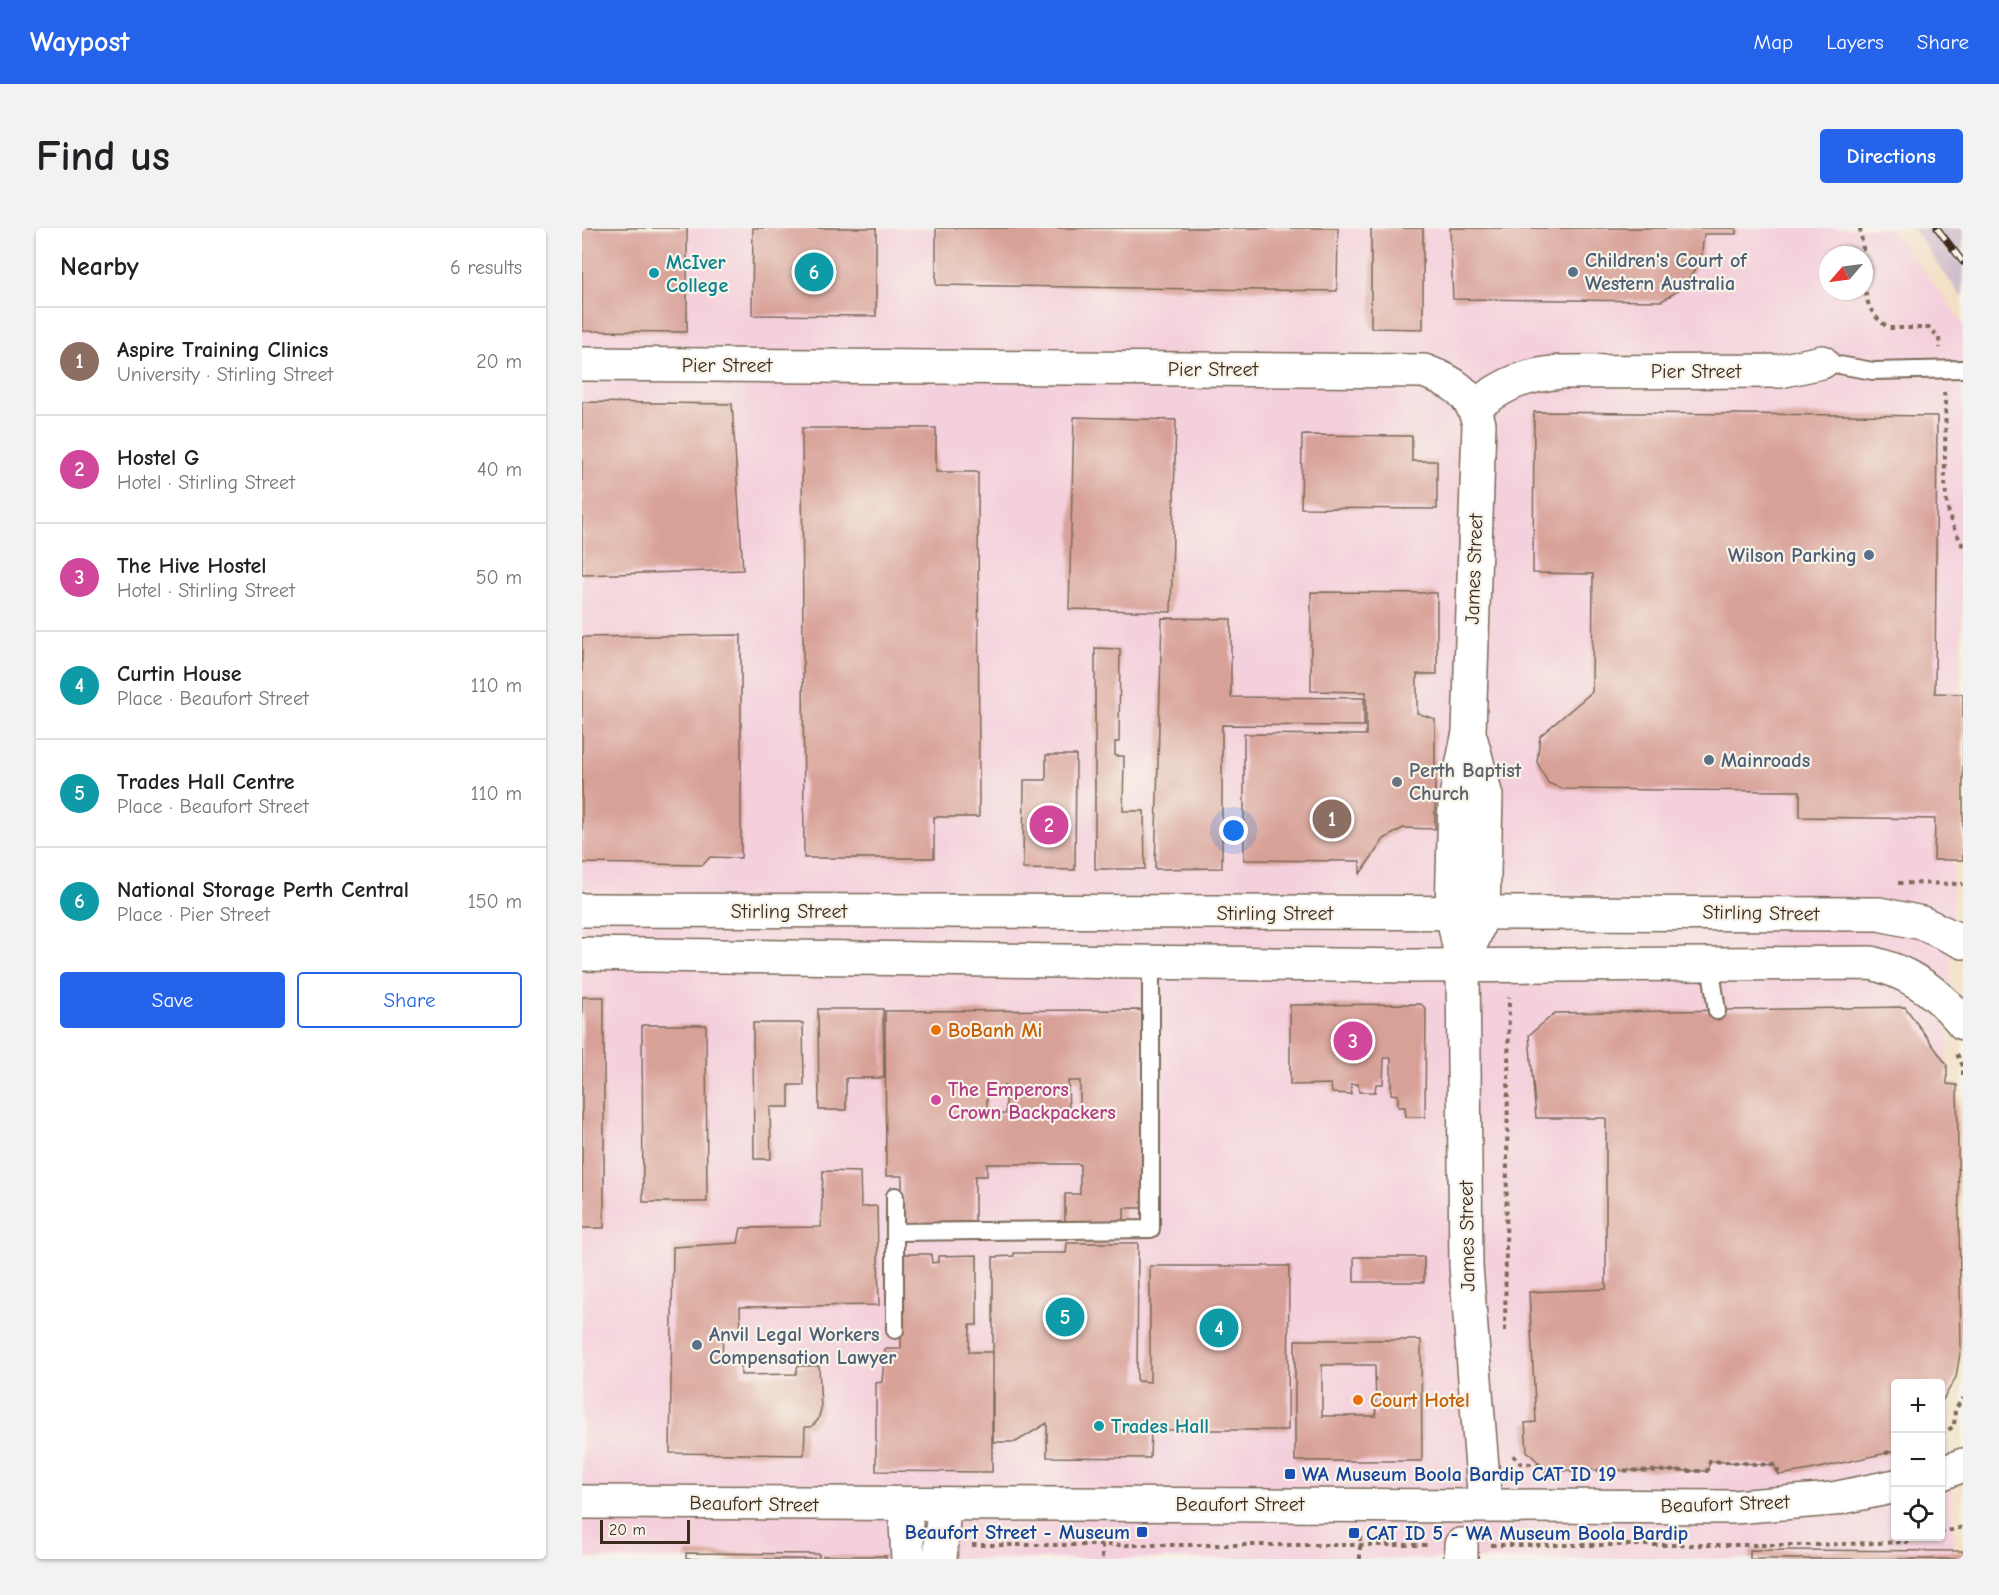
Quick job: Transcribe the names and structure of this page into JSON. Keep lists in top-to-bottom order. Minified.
{"streets":{"street":["Pier Street","James Street","Stirling Street","Beaufort Street"]},"crossings":[["Pier Street","James Street"],["James Street","Stirling Street"],["James Street","Beaufort Street"]],"places":{"other":["Children's Court of Western Australia","McIver College","Wilson Parking","Mainroads","Perth Baptist Church","BoBanh Mi","The Emperors Crown Backpackers","Anvil Legal Workers Compensation Lawyer","Court Hotel","Trades Hall"],"transit":["WA Museum Boola Bardip CAT ID 19","Beaufort Street - Museum","CAT ID 5 - WA Museum Boola Bardip"]},"scale_bar":"20 m","north":"bottom left","page":{"header":"Waypost","nav":["Map","Layers","Share"],"buttons":["Directions",["Save","Share"]],"title":"Find us","heading":["Nearby","6 results"],"pins":["6","1","2","3","5","4"],"list":[{"mark":"1","name":"Aspire Training Clinics","note":"University · Stirling Street","value":"20 m"},{"mark":"2","name":"Hostel G","note":"Hotel · Stirling Street","value":"40 m"},{"mark":"3","name":"The Hive Hostel","note":"Hotel · Stirling Street","value":"50 m"},{"mark":"4","name":"Curtin House","note":"Place · Beaufort Street","value":"110 m"},{"mark":"5","name":"Trades Hall Centre","note":"Place · Beaufort Street","value":"110 m"},{"mark":"6","name":"National Storage Perth Central","note":"Place · Pier Street","value":"150 m"}],"map_buttons":["+","−"],"scale":"20 m"}}
